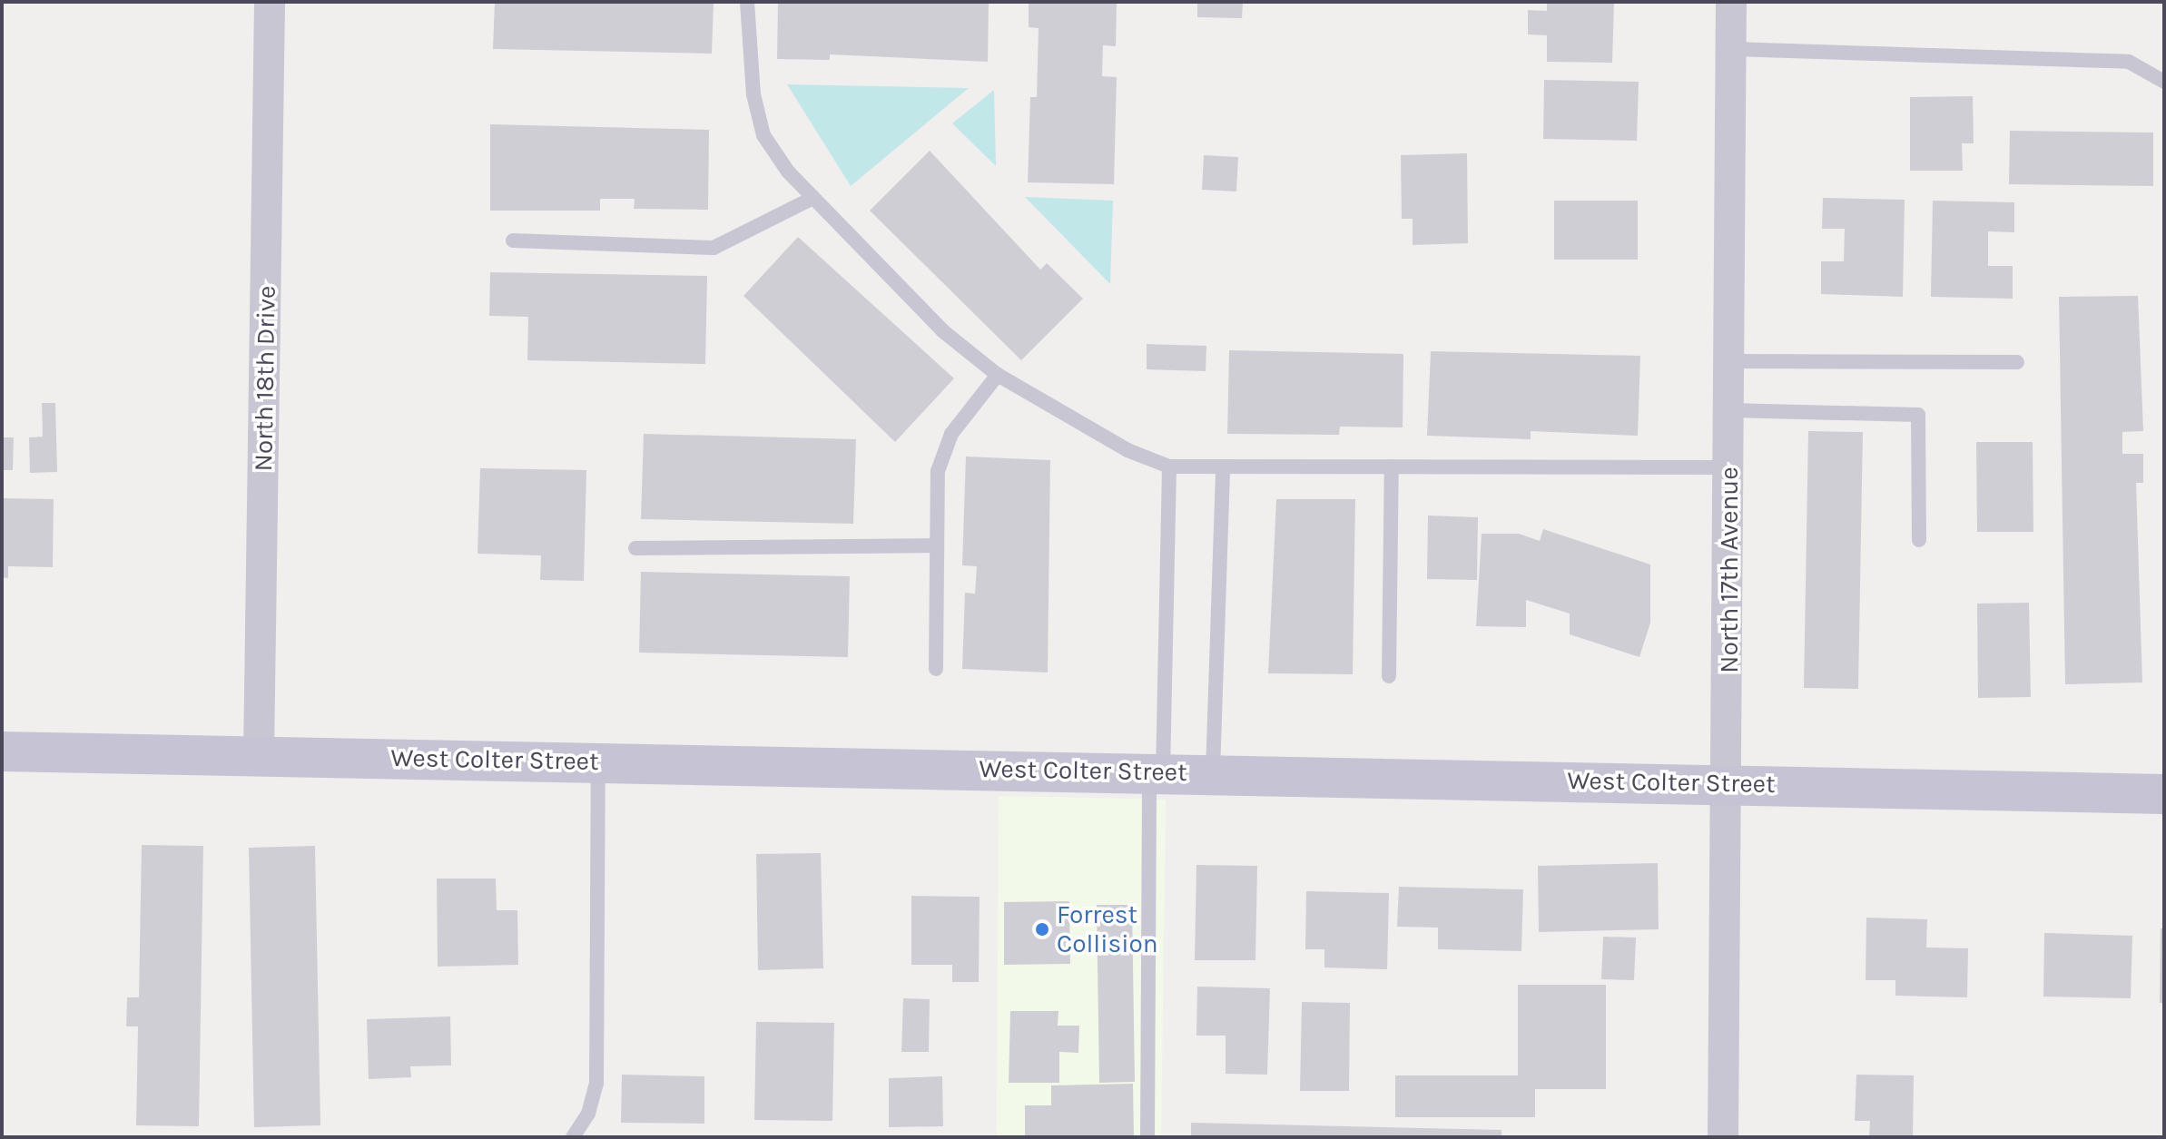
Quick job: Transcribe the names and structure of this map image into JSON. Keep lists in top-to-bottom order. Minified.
{"streets":{"street":["North 18th Drive","North 17th Avenue","West Colter Street"]},"crossings":[["North 18th Drive","West Colter Street"],["North 17th Avenue","West Colter Street"]],"places":["Forrest Collision"]}
